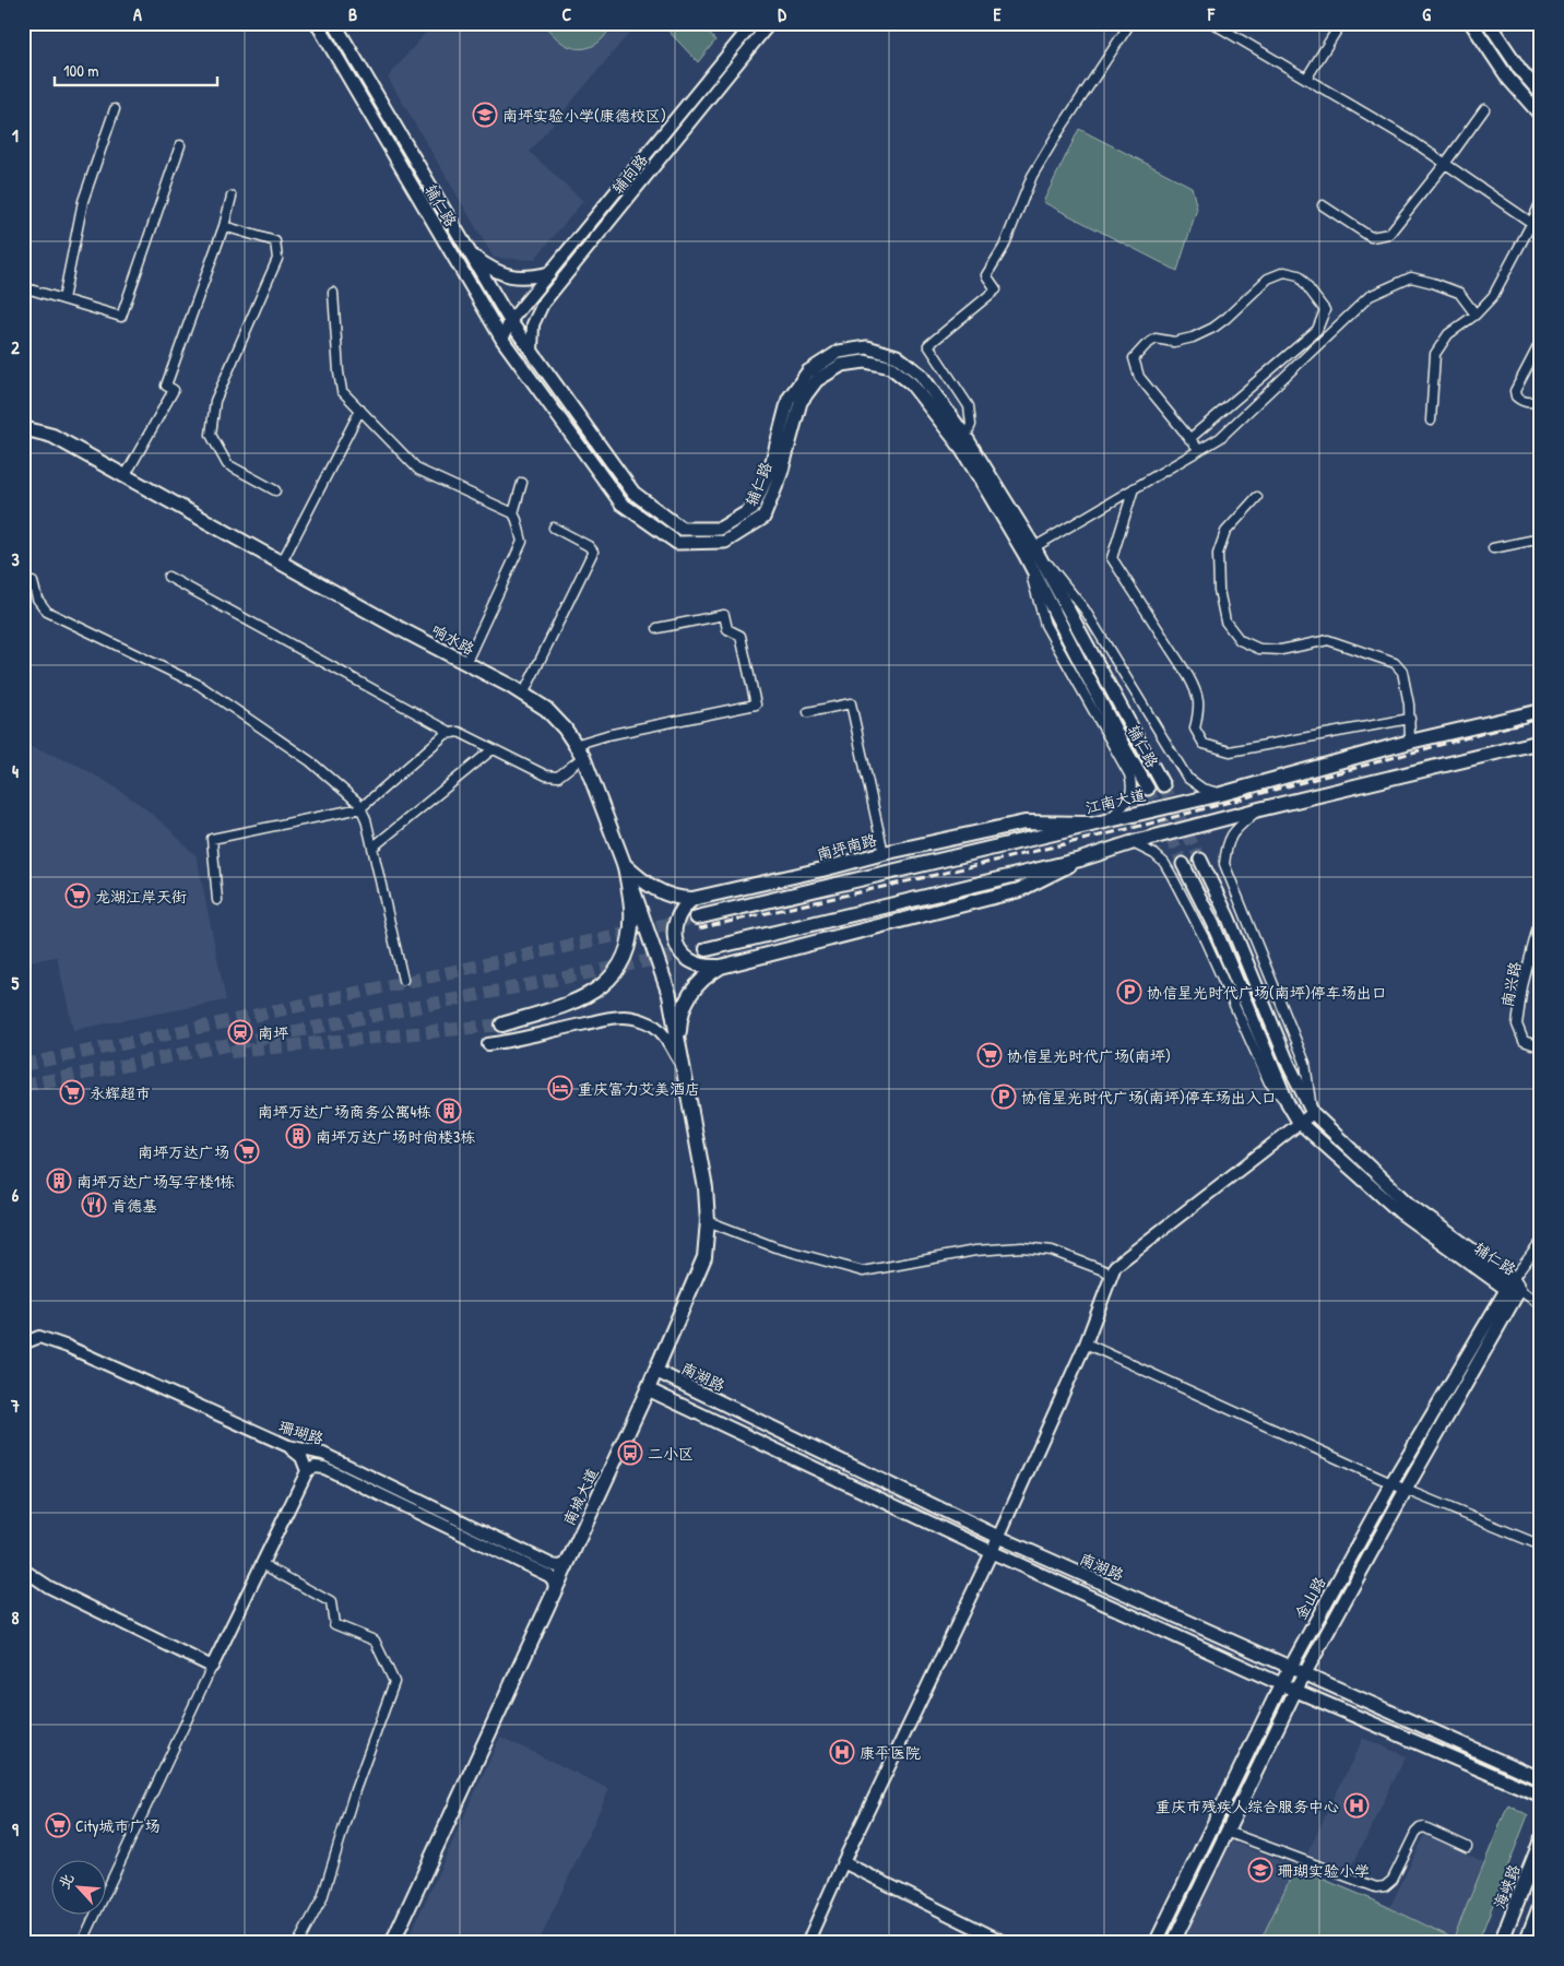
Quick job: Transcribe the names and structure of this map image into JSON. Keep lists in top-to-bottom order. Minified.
{"streets":{"main road":["辅仁路","响水路","江南大道","南坪南路","南湖路","南城大道","金山路","海峡路"],"street":["辅向路","南兴路","珊瑚路"]},"crossings":[["辅向路","辅仁路"],["辅仁路","金山路"],["响水路","南坪南路"],["响水路","南城大道"],["江南大道","南坪南路"],["南湖路","南城大道"],["南湖路","金山路"],["珊瑚路","南城大道"]],"places":{"school or university":["南坪实验小学(康德校区)","珊瑚实验小学"],"supermarket":["龙湖江岸天街","协信星光时代广场(南坪)","永辉超市","南坪万达广场","City城市广场"],"parking":["协信星光时代广场(南坪)停车场出口","协信星光时代广场(南坪)停车场出入口"],"station":["南坪"],"hotel":["重庆富力艾美酒店"],"building":["南坪万达广场商务公寓4栋","南坪万达广场时尚楼3栋","南坪万达广场写字楼1栋"],"restaurant":["肯德基"],"bus stop":["二小区"],"hospital":["康平医院","重庆市残疾人综合服务中心"]},"scale_bar":"100 m","north":"top left","grid":{"columns":["A","B","C","D","E","F","G"],"rows":["1","2","3","4","5","6","7","8","9"]}}
